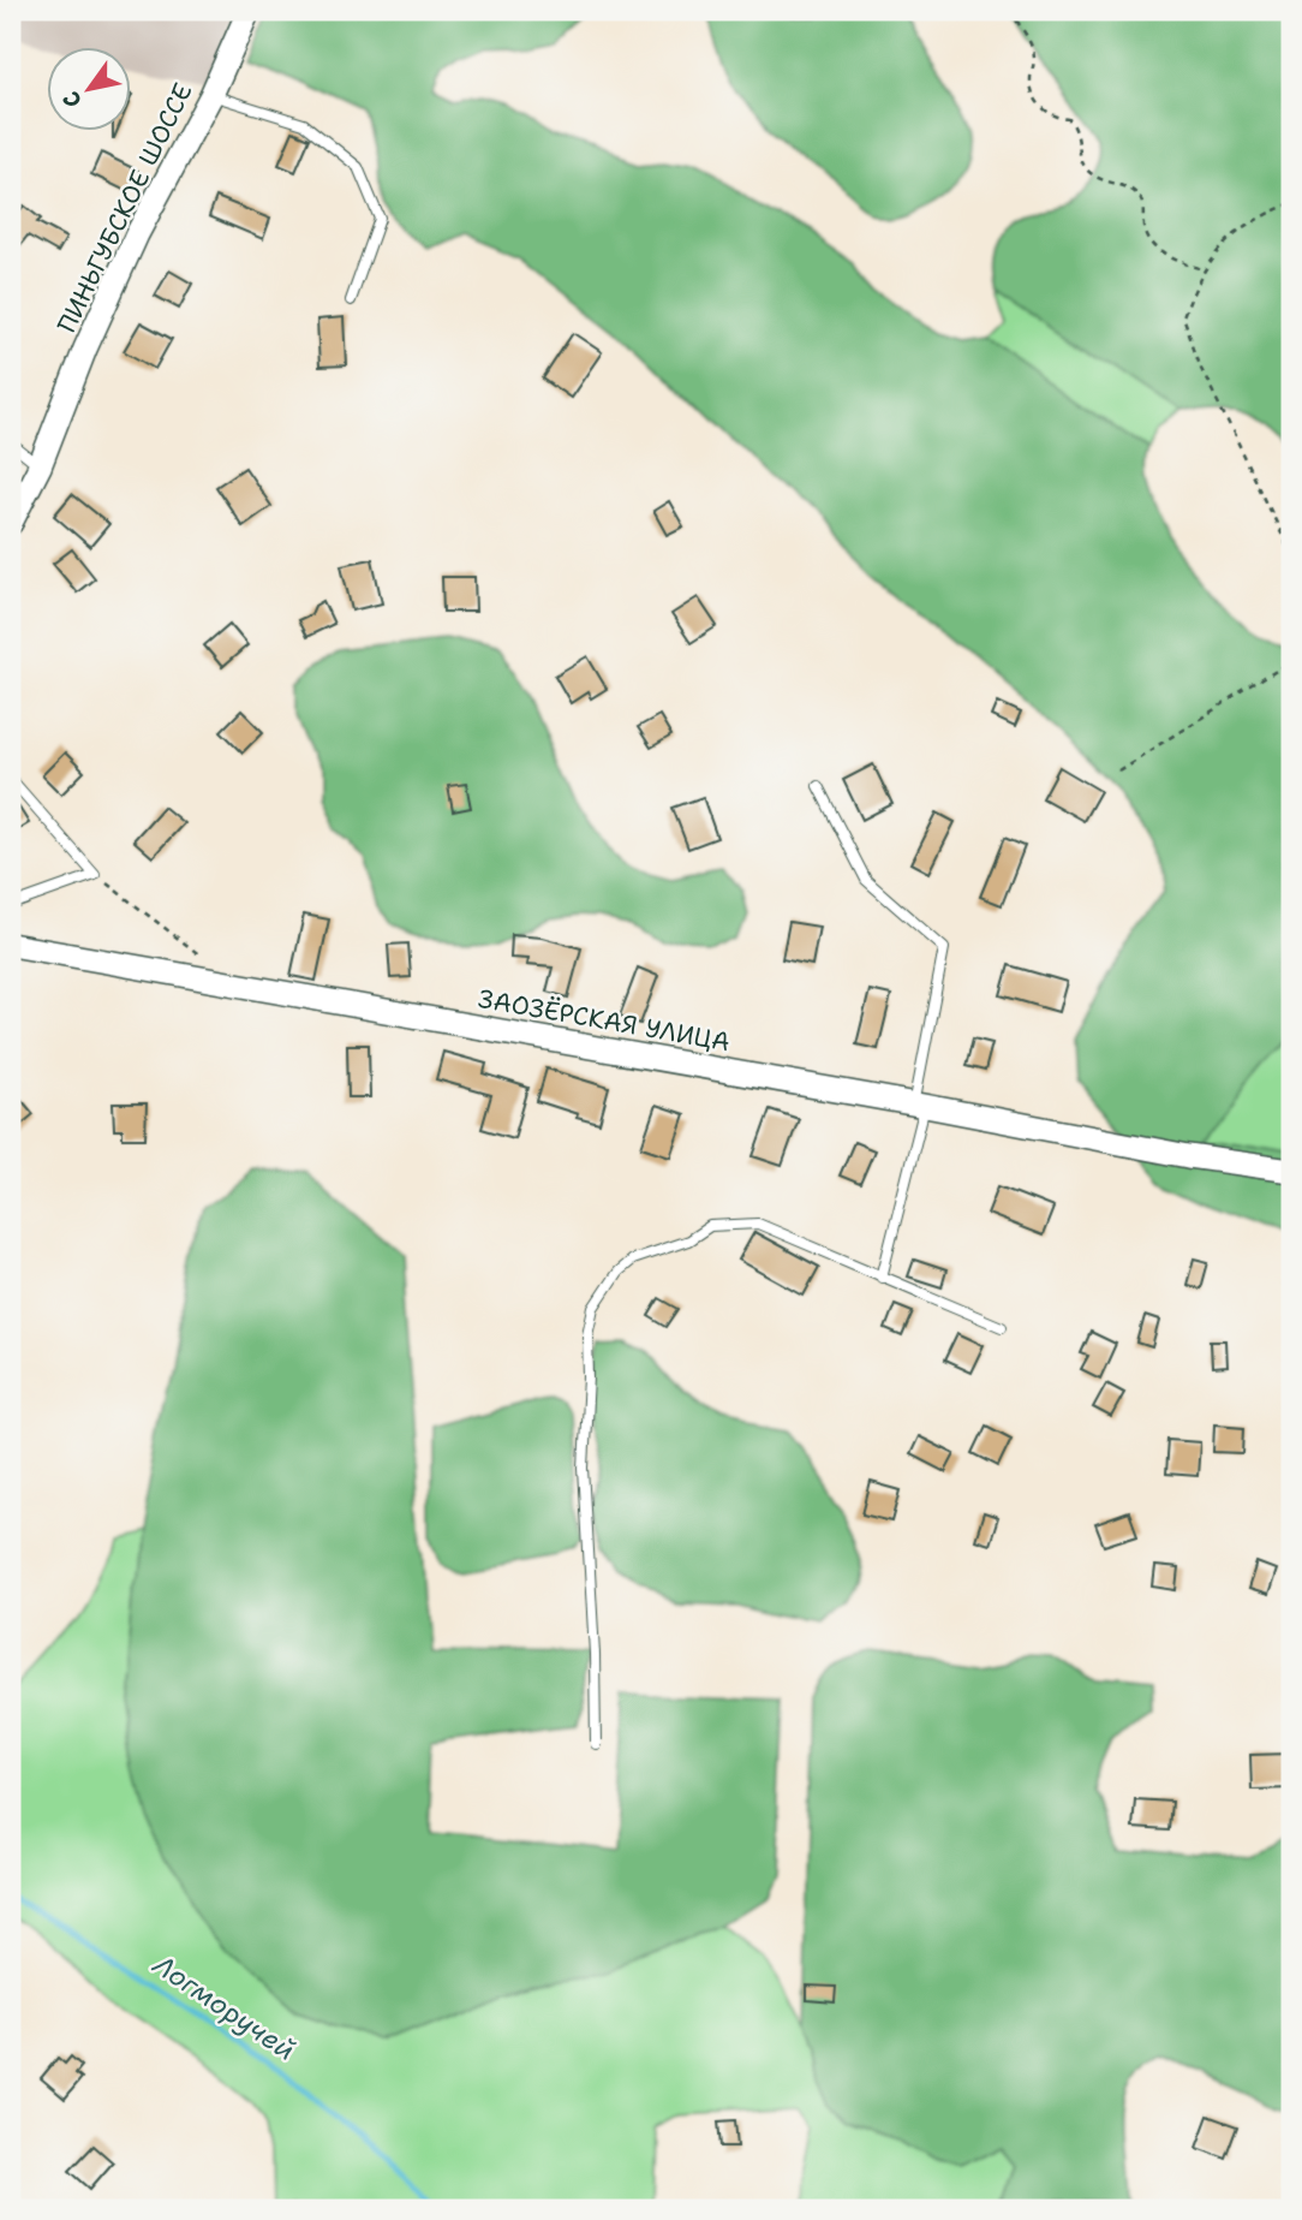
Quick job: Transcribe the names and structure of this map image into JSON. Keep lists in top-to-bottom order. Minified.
{"streets":{"street":["ПИНЬГУБСКОЕ ШОССЕ","ЗАОЗЁРСКАЯ УЛИЦА"]},"water":["Логморучей"],"north":"bottom left"}
